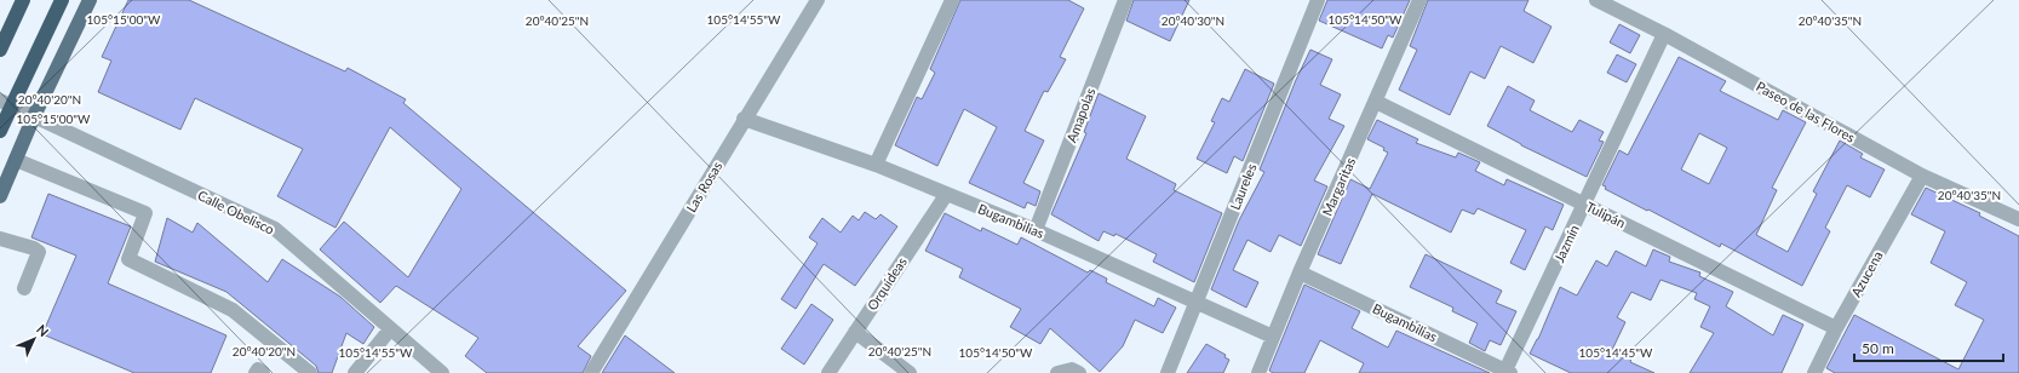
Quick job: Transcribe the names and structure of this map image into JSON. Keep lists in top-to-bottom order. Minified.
{"streets":{"street":["Paseo de las Flores","Amapolas","Las Rosas","Laureles","Margaritas","Calle Obelisco","Tulipán","Bugambilias","Jazmín","Azucena","Orquídeas"]},"crossings":[["Paseo de las Flores","Jazmín"],["Paseo de las Flores","Azucena"],["Amapolas","Bugambilias"],["Las Rosas","Bugambilias"],["Laureles","Bugambilias"],["Margaritas","Tulipán"],["Margaritas","Bugambilias"],["Tulipán","Jazmín"],["Tulipán","Azucena"],["Bugambilias","Jazmín"],["Bugambilias","Orquídeas"]],"scale_bar":"50 m","north":"top right","coordinates":["105°15'00\"W","105°14'55\"W","105°14'50\"W","20°40'30\"N","20°40'25\"N","20°40'35\"N","20°40'20\"N","105°14'45\"W"]}
